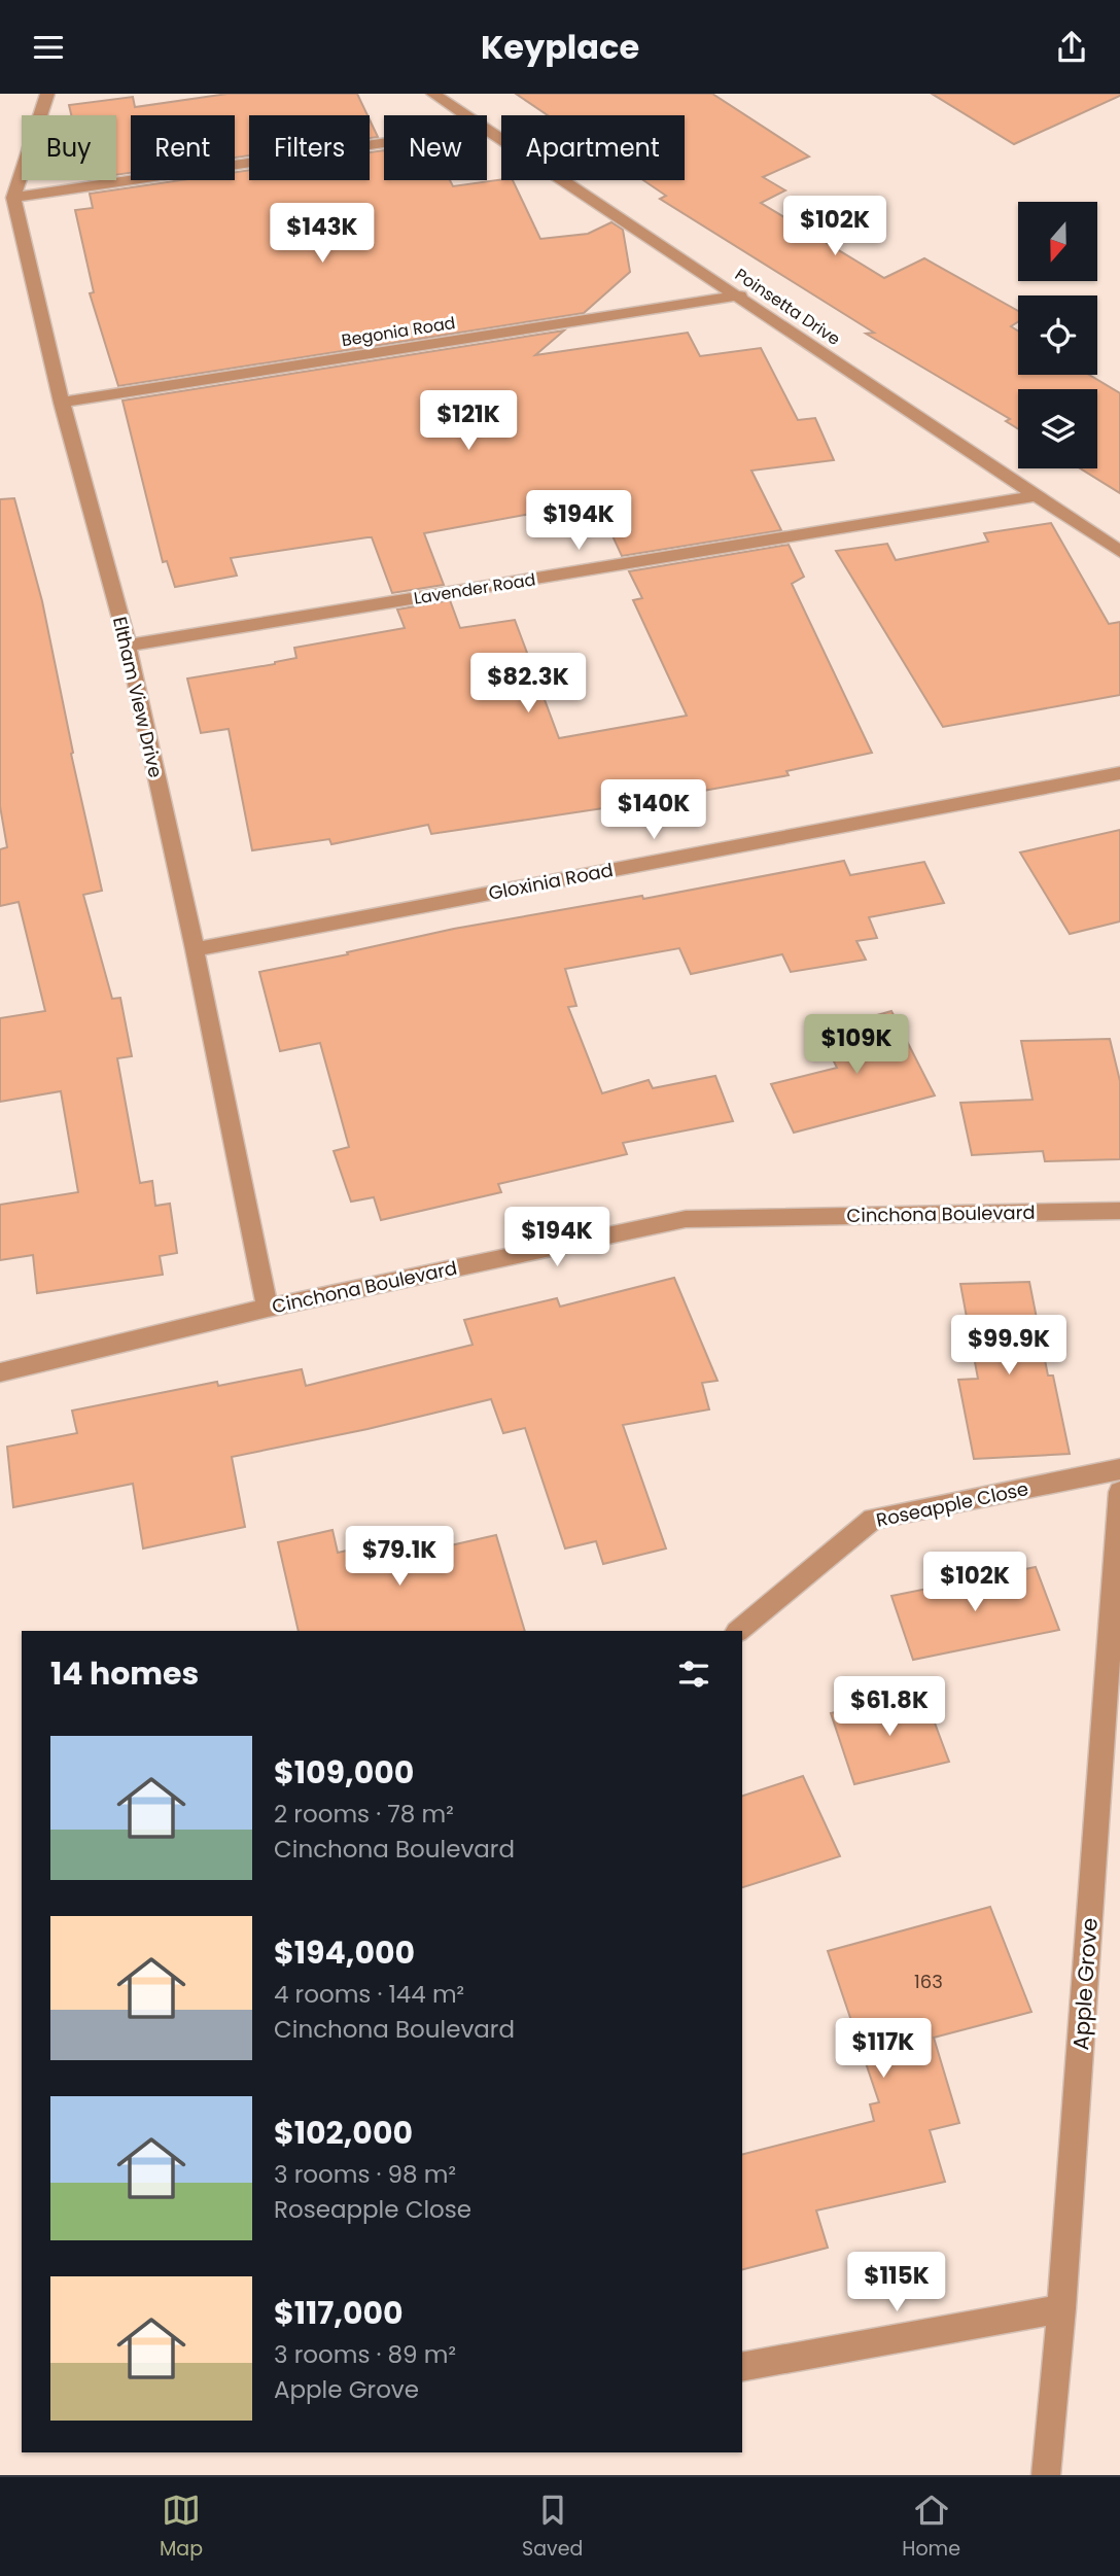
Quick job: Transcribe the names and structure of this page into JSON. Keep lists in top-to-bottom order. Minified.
{"streets":{"street":["Poinsetta Drive","Begonia Road","Lavender Road","Eltham View Drive","Gloxinia Road","Cinchona Boulevard","Roseapple Close","Apple Grove"]},"crossings":[["Poinsetta Drive","Begonia Road"],["Poinsetta Drive","Lavender Road"],["Begonia Road","Eltham View Drive"],["Lavender Road","Eltham View Drive"],["Eltham View Drive","Gloxinia Road"],["Eltham View Drive","Cinchona Boulevard"]],"house_numbers":["163"],"north":"bottom","page":{"header":"Keyplace","chip":["Buy","Rent","Filters","New","Apartment"],"price":["$102K","$143K","$121K","$194K","$82.3K","$140K","$109K","$194K","$99.9K","$79.1K","$102K","$61.8K","$117K","$115K"],"heading":"14 homes","list":[{"name":"$109,000","note":"2 rooms · 78 m² · Cinchona Boulevard"},{"name":"$194,000","note":"4 rooms · 144 m² · Cinchona Boulevard"},{"name":"$102,000","note":"3 rooms · 98 m² · Roseapple Close"},{"name":"$117,000","note":"3 rooms · 89 m² · Apple Grove"}],"tabs":["Map","Saved","Home"]}}
